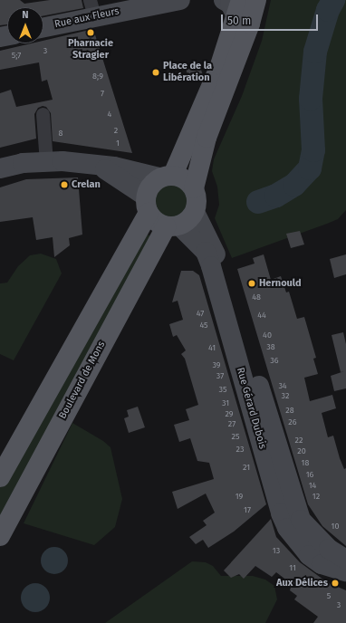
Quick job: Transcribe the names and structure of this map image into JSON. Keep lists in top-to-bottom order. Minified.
{"streets":{"main road":["Boulevard de Mons"],"street":["Rue aux Fleurs","Rue Gérard Dubois"]},"crossings":[["Boulevard de Mons","Rue Gérard Dubois"]],"places":["Pharnacie Stragier","Place de la Libération","Crelan","Hernould","Aux Délices"],"house_numbers":["3","5;7","8;9","7","4","2","8","1","48","47","44","45","40","38","41","36","39","37","34","35","32","31","28","29","26","27","25","22","23","20","18","21","16","14","19","12","17","10","13","11","5","3"],"scale_bar":"50 m","north":"top"}
